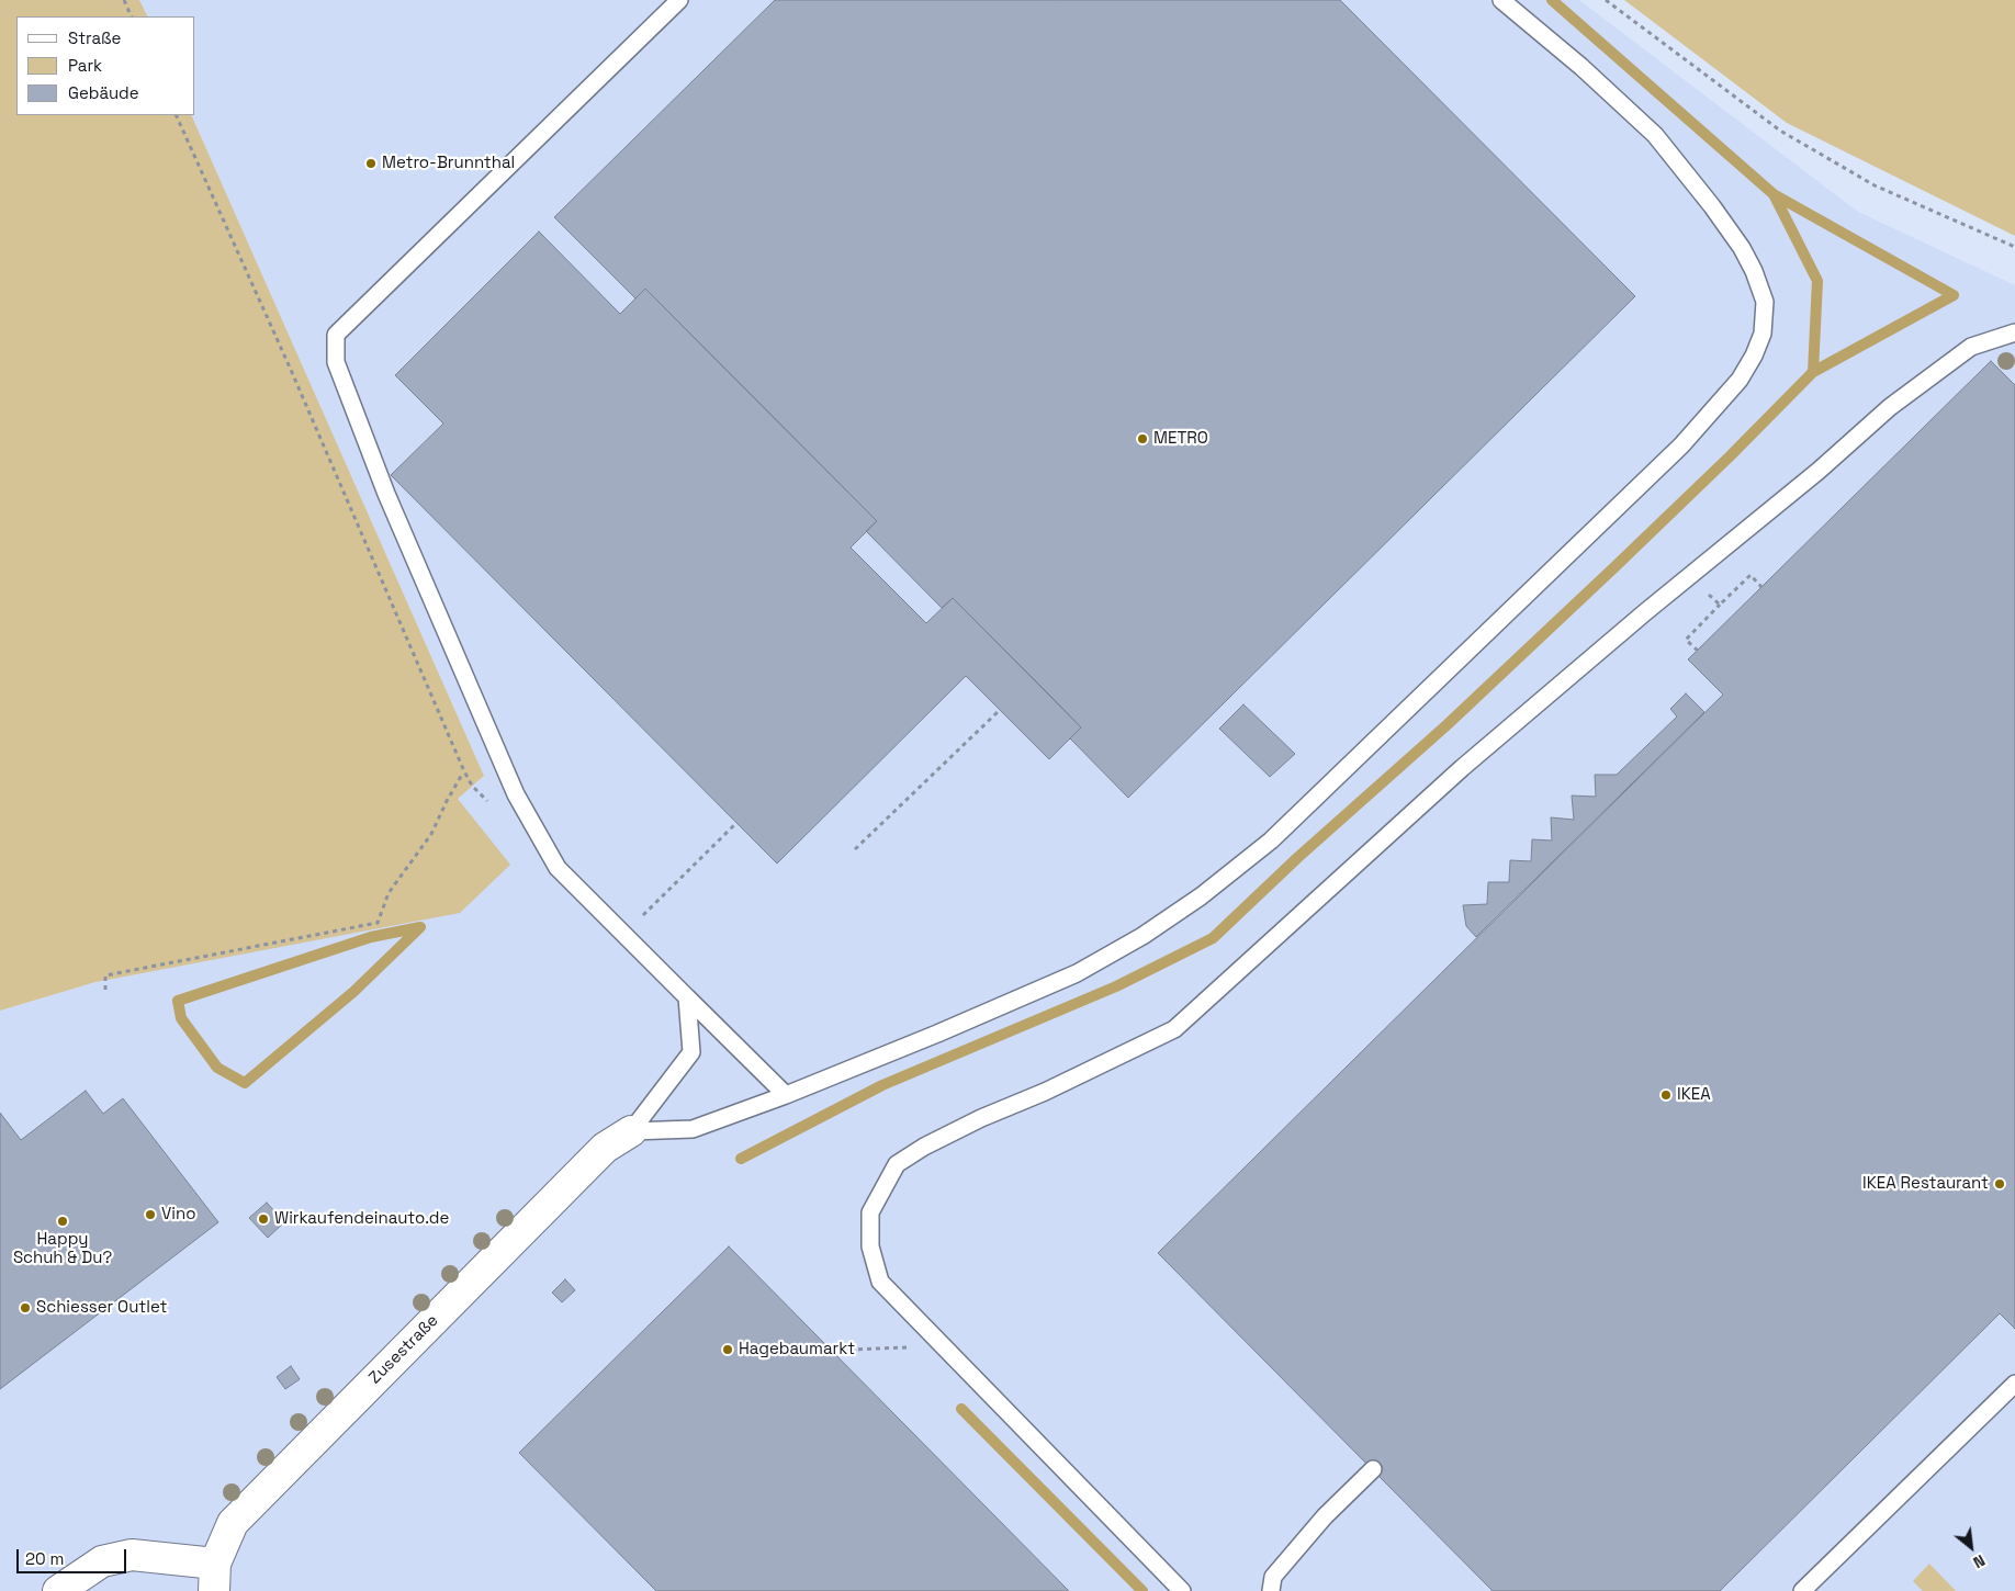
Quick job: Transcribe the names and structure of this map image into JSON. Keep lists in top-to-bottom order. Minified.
{"streets":{"street":["Zusestraße"]},"places":["Metro-Brunnthal","METRO","IKEA","IKEA Restaurant","Vino","Wirkaufendeinauto.de","Happy Schuh & Du?","Schiesser Outlet","Hagebaumarkt"],"legend":["Straße","Park","Gebäude"],"scale_bar":"20 m","north":"bottom right"}
